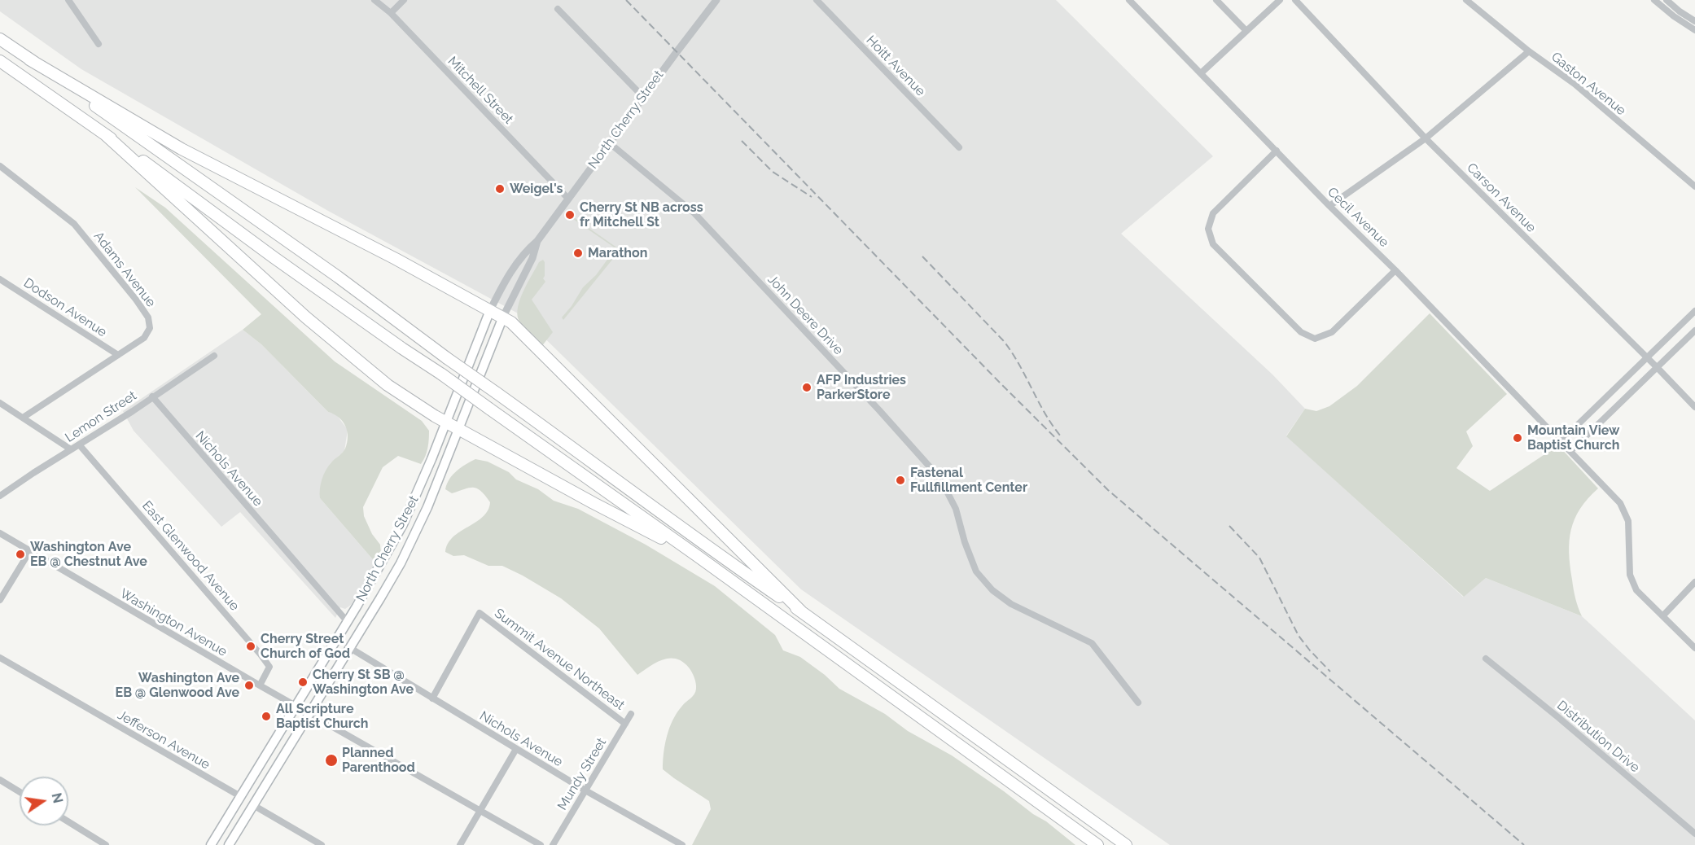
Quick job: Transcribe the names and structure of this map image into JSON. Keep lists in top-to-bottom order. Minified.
{"streets":{"main road":["North Cherry Street"],"street":["Hoitt Avenue","Gaston Avenue","Mitchell Street","Carson Avenue","Cecil Avenue","Adams Avenue","Dodson Avenue","John Deere Drive","Lemon Street","Nichols Avenue","East Glenwood Avenue","Washington Avenue","Summit Avenue Northeast","Distribution Drive","Jefferson Avenue","Mundy Street"]},"crossings":[["Mitchell Street","North Cherry Street"],["North Cherry Street","John Deere Drive"],["North Cherry Street","Nichols Avenue"],["North Cherry Street","Washington Avenue"],["North Cherry Street","Jefferson Avenue"],["Adams Avenue","Dodson Avenue"],["Lemon Street","Nichols Avenue"],["Lemon Street","East Glenwood Avenue"],["Nichols Avenue","Summit Avenue Northeast"],["Nichols Avenue","Mundy Street"],["East Glenwood Avenue","Washington Avenue"],["Summit Avenue Northeast","Mundy Street"]],"places":["Weigel's","Cherry St NB across fr Mitchell St","Marathon","AFP Industries ParkerStore","Mountain View Baptist Church","Fastenal Fullfillment Center","Washington Ave EB @ Chestnut Ave","Cherry Street Church of God","Cherry St SB @ Washington Ave","Washington Ave EB @ Glenwood Ave","All Scripture Baptist Church","Planned Parenthood"],"north":"right"}
